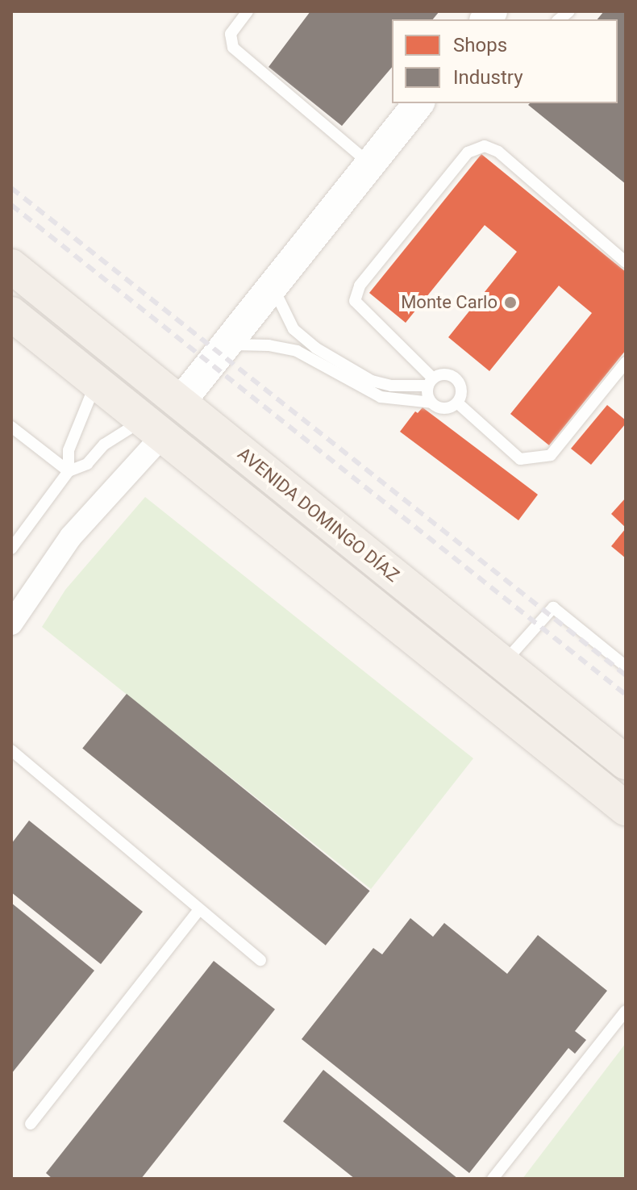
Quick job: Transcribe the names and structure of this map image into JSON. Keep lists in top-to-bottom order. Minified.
{"streets":{"main road":["AVENIDA DOMINGO DÍAZ"]},"places":["Monte Carlo"],"legend":["Shops","Industry"]}
